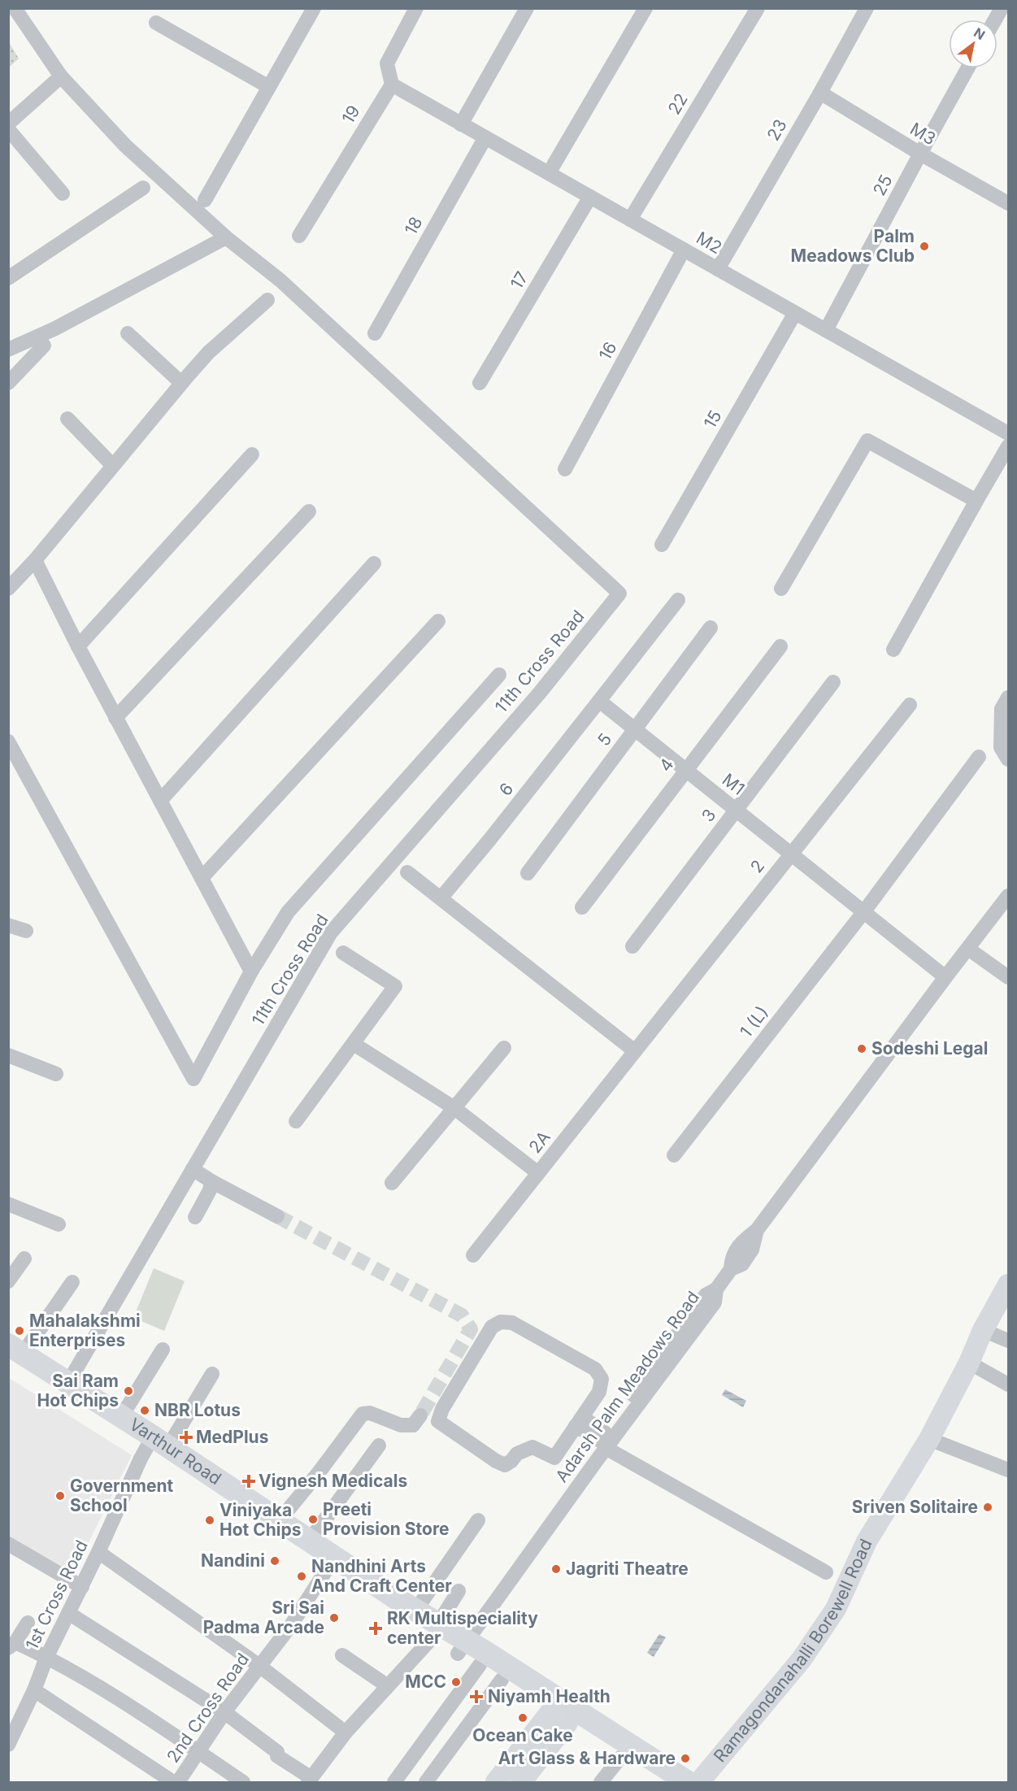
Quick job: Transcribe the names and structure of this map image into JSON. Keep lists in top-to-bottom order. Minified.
{"streets":{"main road":["Varthur Road"],"street":["22","19","23","M3","25","18","M2","17","16","15","11th Cross Road","5","4","M1","6","3","2","1 (L)","2A","Adarsh Palm Meadows Road","1st Cross Road","Ramagondanahalli Borewell Road","2nd Cross Road"]},"crossings":[["22","M2"],["19","M2"],["23","M3"],["23","M2"],["M3","25"],["25","M2"],["18","M2"],["M2","17"],["M2","16"],["M2","15"],["11th Cross Road","Varthur Road"],["5","M1"],["4","M1"],["M1","6"],["M1","3"],["M1","2"],["M1","1 (L)"],["M1","Adarsh Palm Meadows Road"],["2","2A"],["Adarsh Palm Meadows Road","Varthur Road"],["Varthur Road","1st Cross Road"],["Varthur Road","2nd Cross Road"]],"places":{"other":["Palm Meadows Club","Sodeshi Legal","Mahalakshmi Enterprises","Sai Ram Hot Chips","NBR Lotus","Government School","Sriven Solitaire","Preeti Provision Store","Viniyaka Hot Chips","Nandini","Jagriti Theatre","Nandhini Arts And Craft Center","Sri Sai Padma Arcade","MCC","Ocean Cake","Art Glass & Hardware"],"health":["MedPlus","Vignesh Medicals","RK Multispeciality center","Niyamh Health"]},"north":"top right"}
